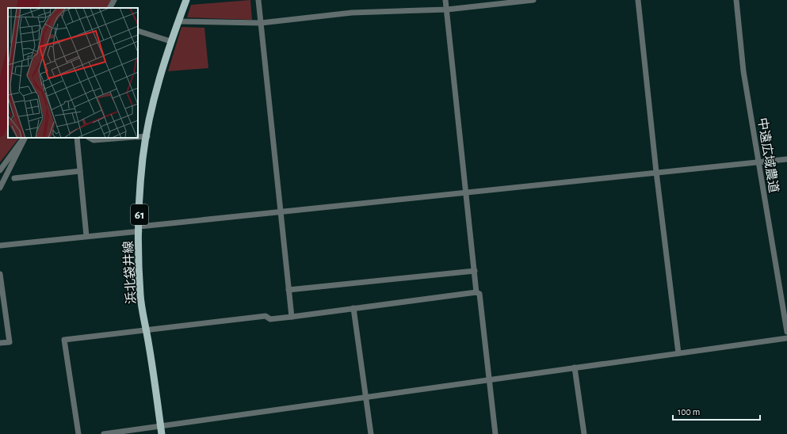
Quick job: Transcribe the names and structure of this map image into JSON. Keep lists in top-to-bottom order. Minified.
{"streets":{"main road":["61","浜北袋井線"],"street":["中遠広域農道"]},"scale_bar":"100 m"}
